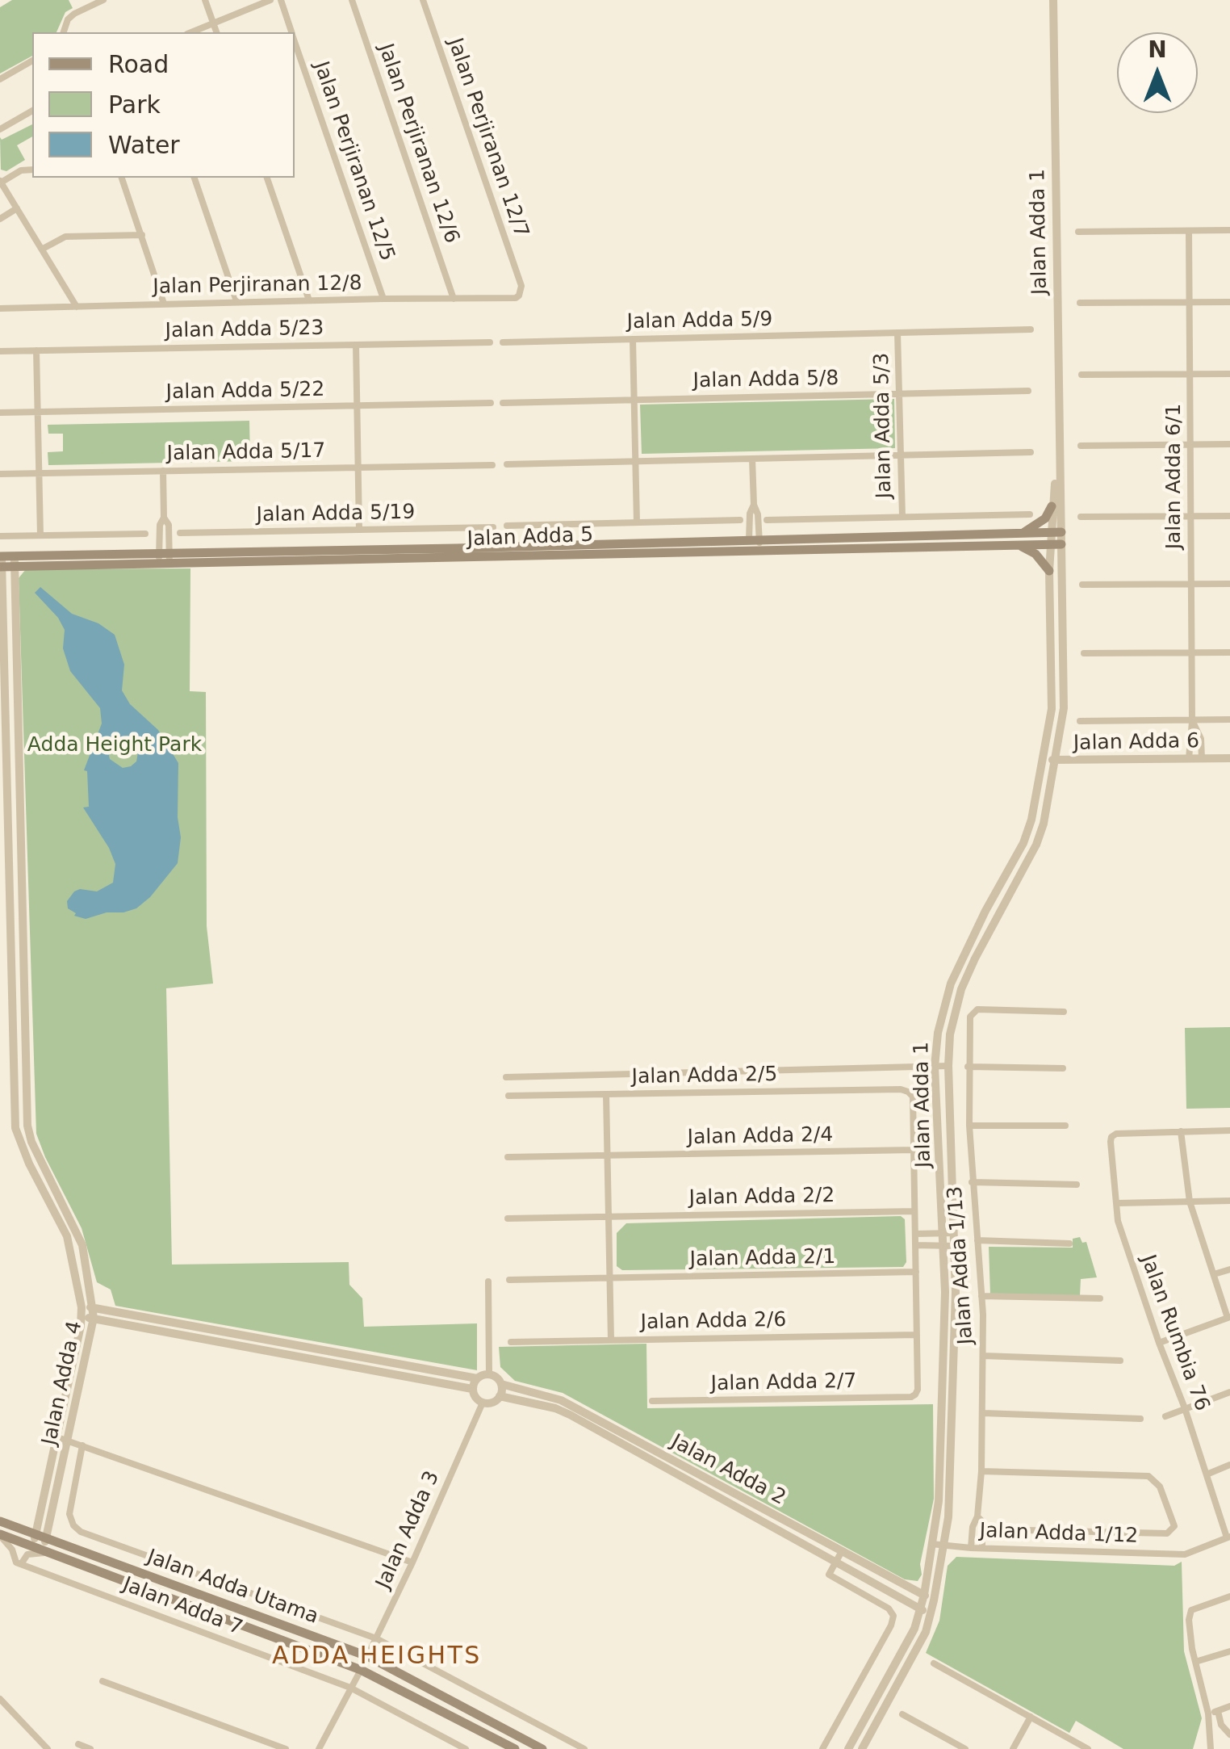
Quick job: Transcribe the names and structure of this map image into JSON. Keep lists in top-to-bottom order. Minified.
{"streets":{"main road":["Jalan Adda 5","Jalan Adda Utama"],"street":["Jalan Perjiranan 12/7","Jalan Perjiranan 12/6","Jalan Perjiranan 12/5","Jalan Adda 1","Jalan Perjiranan 12/8","Jalan Adda 5/9","Jalan Adda 5/23","Jalan Adda 5/8","Jalan Adda 5/22","Jalan Adda 5/3","Jalan Adda 5/17","Jalan Adda 6/1","Jalan Adda 5/19","Jalan Adda 6","Jalan Adda 2/5","Jalan Adda 2/4","Jalan Adda 2/2","Jalan Adda 2/1","Jalan Adda 1/13","Jalan Adda 2/6","Jalan Rumbia 76","Jalan Adda 4","Jalan Adda 2/7","Jalan Adda 2","Jalan Adda 3","Jalan Adda 1/12","Jalan Adda 7"]},"crossings":[["Jalan Perjiranan 12/7","Jalan Perjiranan 12/8"],["Jalan Perjiranan 12/6","Jalan Perjiranan 12/8"],["Jalan Perjiranan 12/5","Jalan Perjiranan 12/8"],["Jalan Adda 1","Jalan Adda 5"],["Jalan Adda 1","Jalan Adda 6"],["Jalan Adda 1","Jalan Adda 2"],["Jalan Adda 1","Jalan Adda 1/12"],["Jalan Adda 5/9","Jalan Adda 5/3"],["Jalan Adda 5/8","Jalan Adda 5/3"],["Jalan Adda 5","Jalan Adda 4"],["Jalan Adda 2/5","Jalan Adda 2/4"],["Jalan Adda 2/6","Jalan Adda 2/7"],["Jalan Rumbia 76","Jalan Adda 1/12"],["Jalan Adda 4","Jalan Adda Utama"],["Jalan Adda 2","Jalan Adda 3"],["Jalan Adda 3","Jalan Adda Utama"],["Jalan Adda 3","Jalan Adda 7"]],"districts":["ADDA HEIGHTS"],"parks":["Adda Height Park"],"legend":["Road","Park","Water"],"north":"top"}
